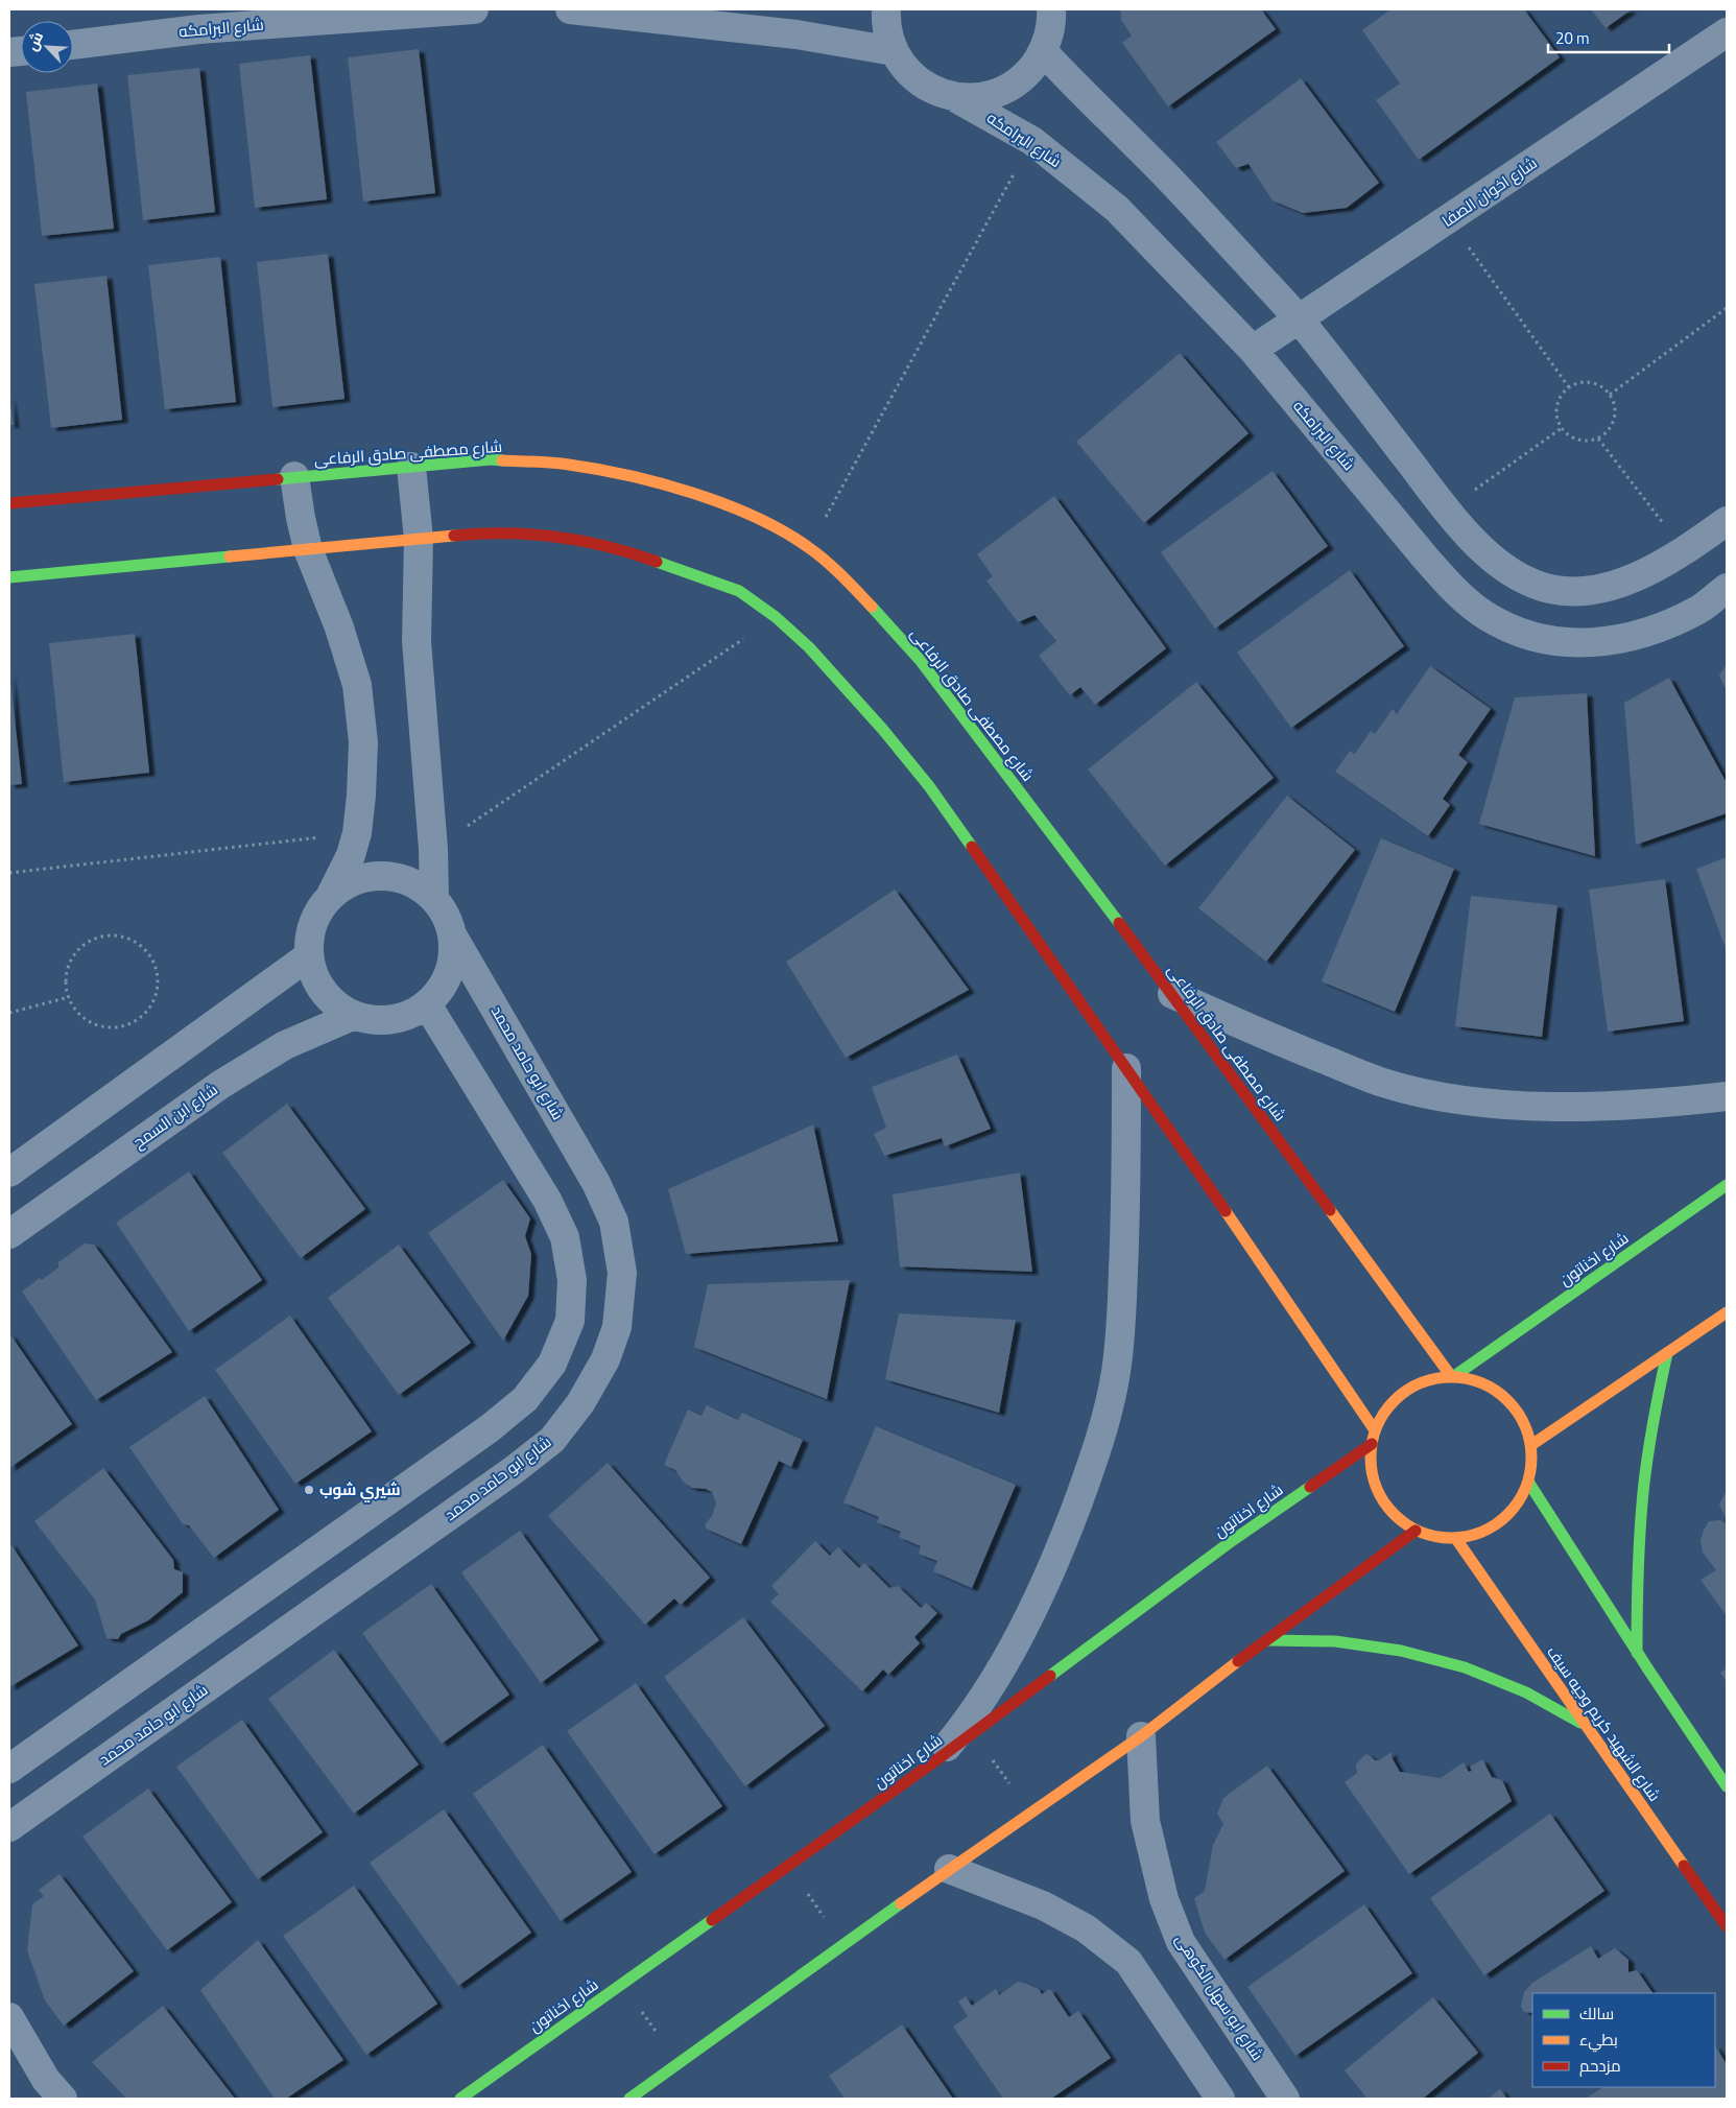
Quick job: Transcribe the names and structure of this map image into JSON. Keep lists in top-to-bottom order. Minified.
{"streets":{"street":["شارع البرامكه","شارع اخوان الصفا","شارع مصطفى صادق الرفاعى","شارع ابو حامد محمد","شارع ابن السمح","شارع اخناتون","شارع الشهيد كريم وجيه سيف","شارع ابو سهل الكوهى"]},"crossings":[["شارع البرامكه","شارع اخوان الصفا"],["شارع مصطفى صادق الرفاعى","شارع اخناتون"],["شارع مصطفى صادق الرفاعى","شارع الشهيد كريم وجيه سيف"],["شارع ابو حامد محمد","شارع ابن السمح"],["شارع اخناتون","شارع الشهيد كريم وجيه سيف"]],"places":["شيري شوب"],"legend":["سالك","بطيء","مزدحم"],"scale_bar":"20 m","north":"top left"}
